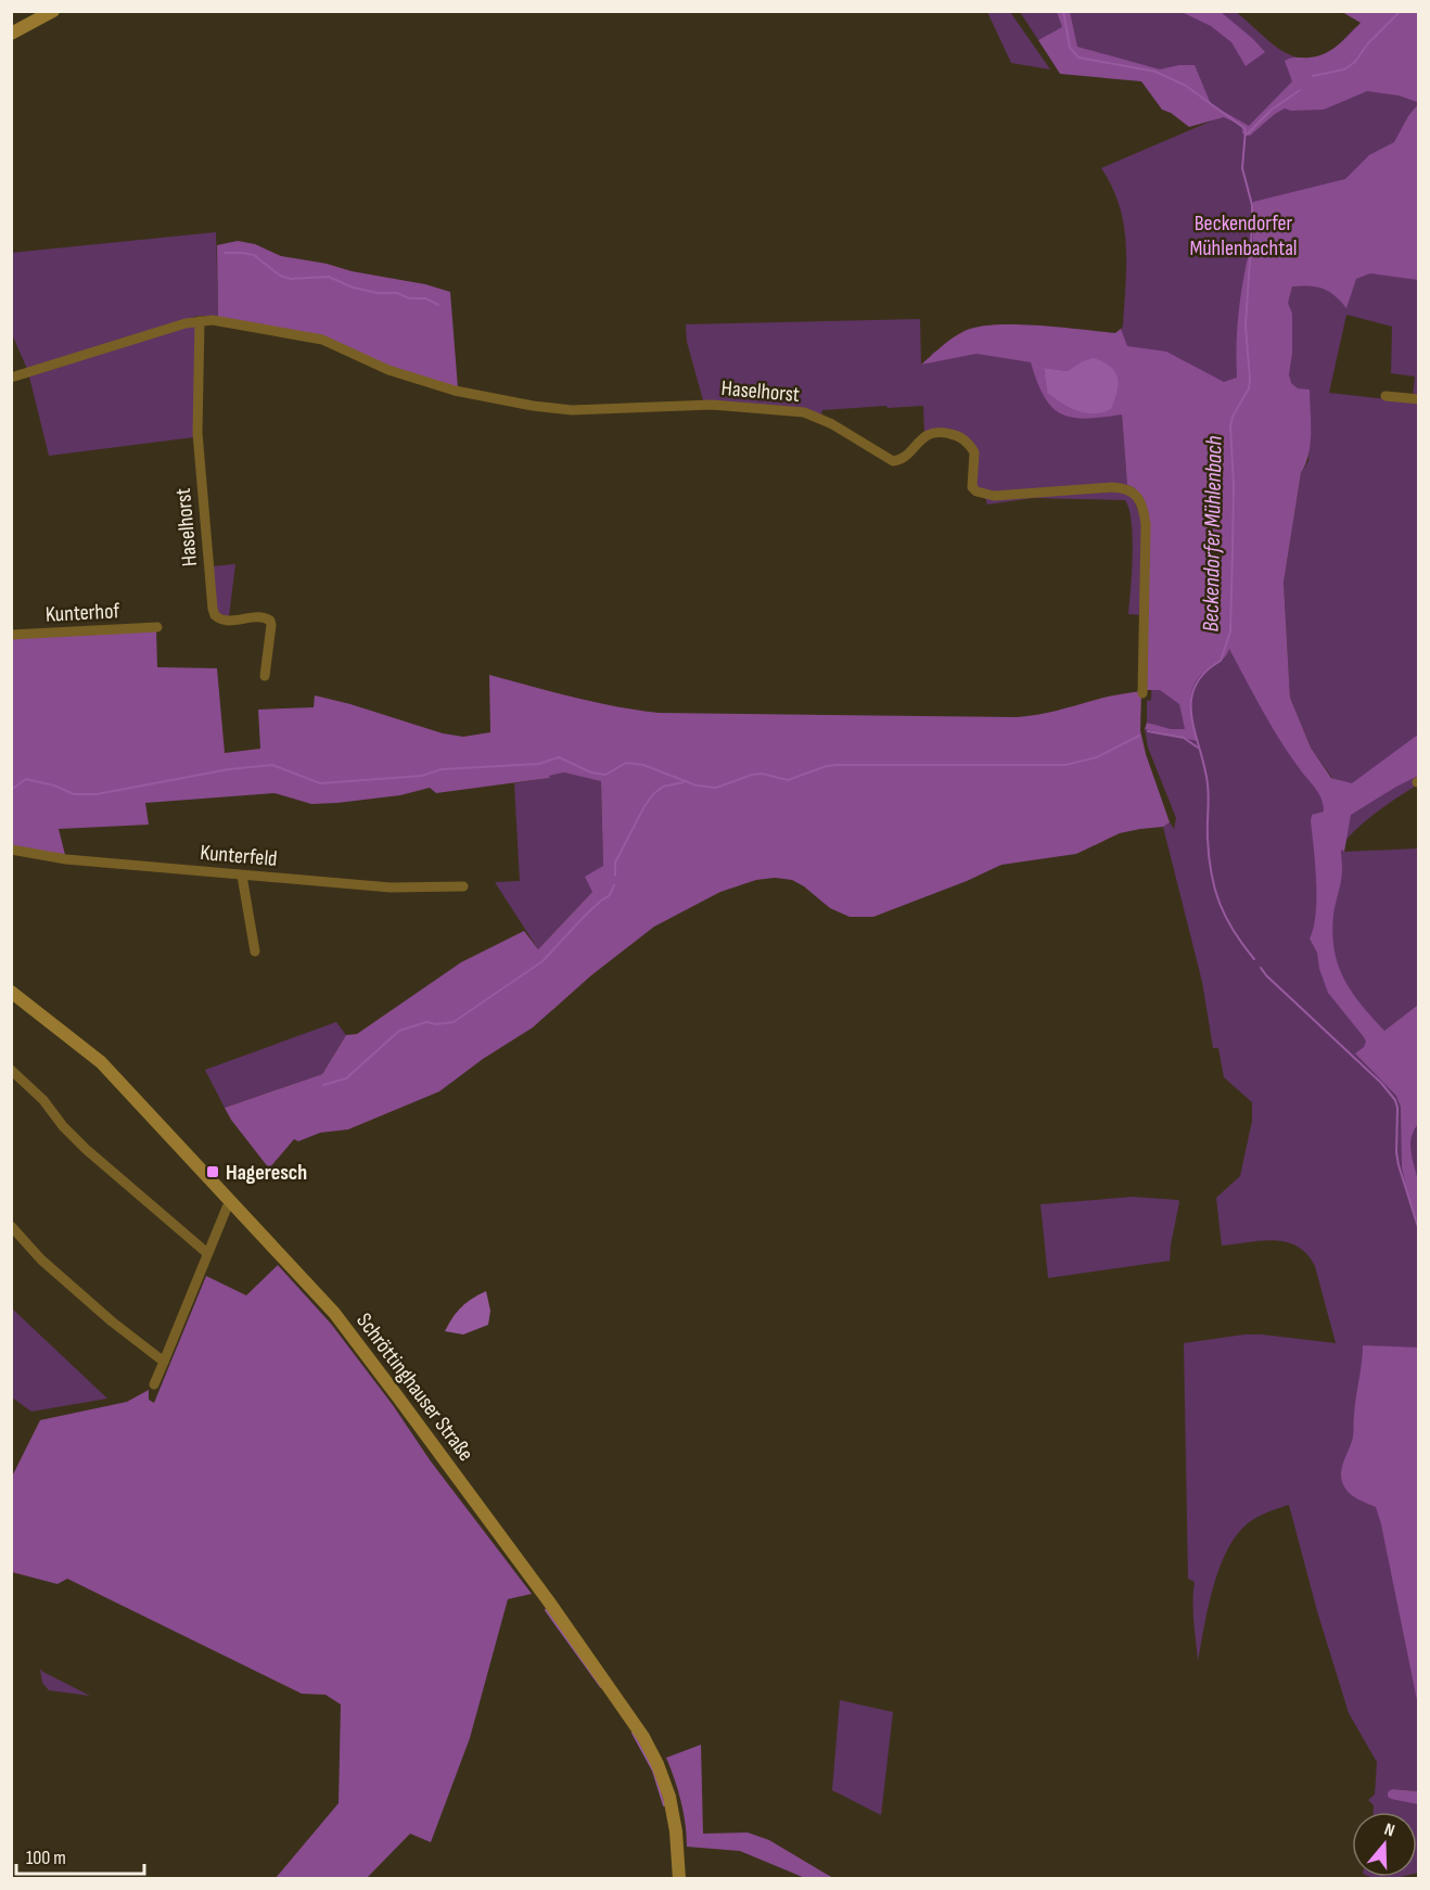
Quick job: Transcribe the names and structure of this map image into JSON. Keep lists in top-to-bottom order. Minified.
{"streets":{"main road":["Schröttinghauser Straße"],"street":["Haselhorst","Kunterhof","Kunterfeld"]},"water":["Beckendorfer Mühlenbach"],"parks":["Beckendorfer Mühlenbachtal"],"places":{"transit":["Hageresch"]},"scale_bar":"100 m","north":"top"}
